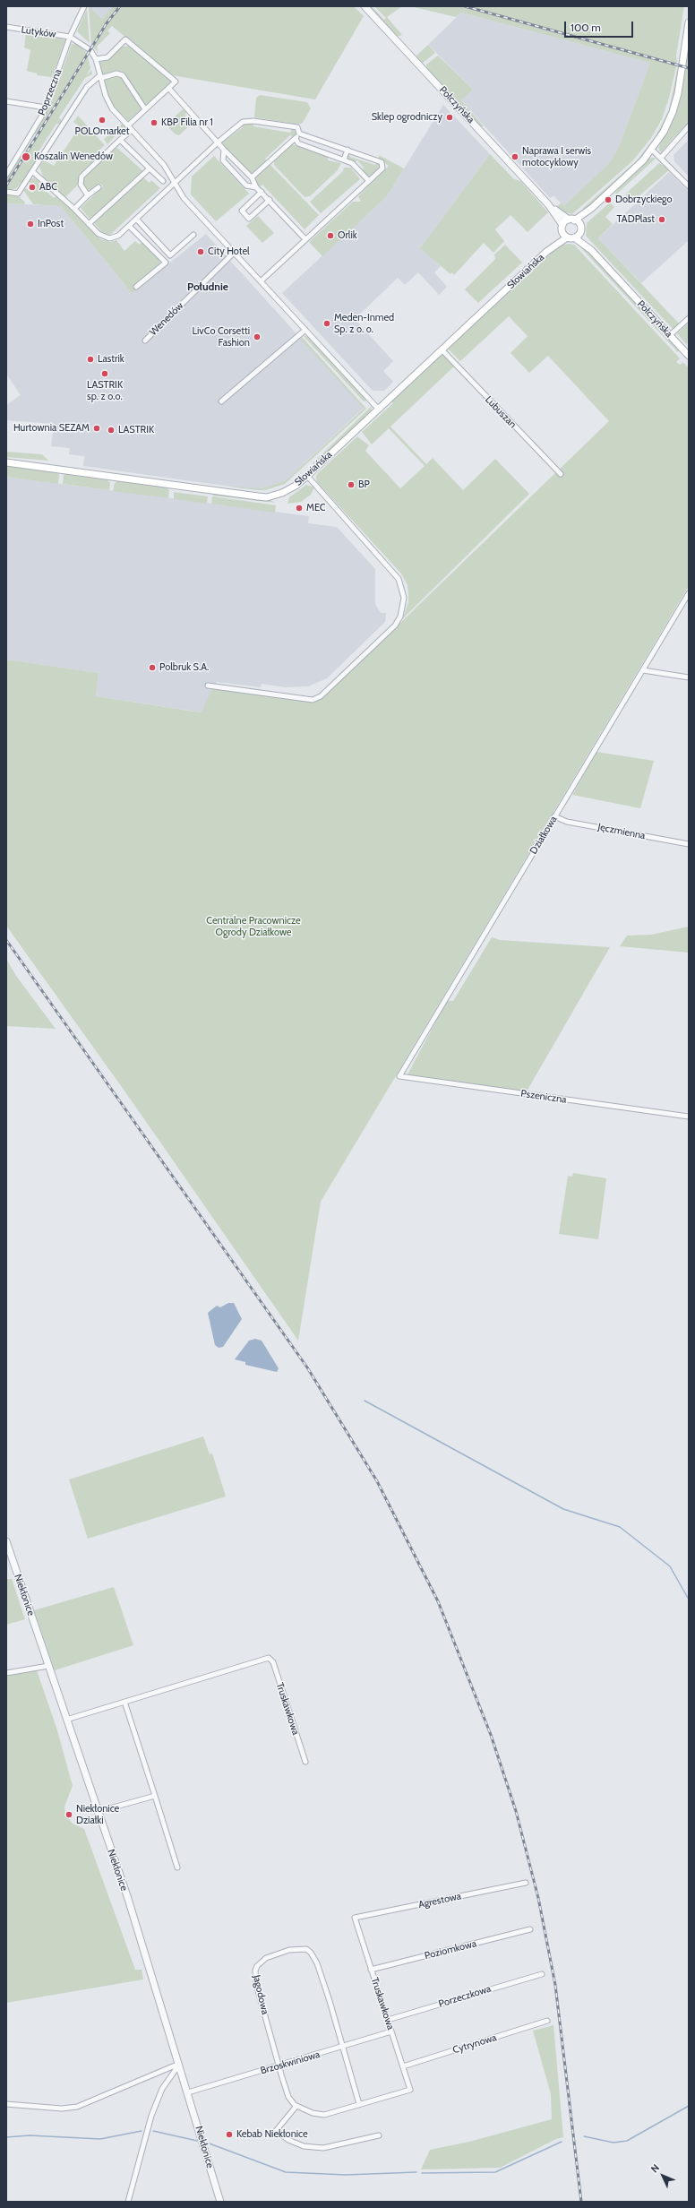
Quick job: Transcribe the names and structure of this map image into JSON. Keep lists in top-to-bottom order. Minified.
{"streets":{"main road":["Połczyńska","Słowiańska"],"street":["Lutyków","Poprzeczna","Wenedów","Lubuszan","Jęczmienna","Działkowa","Pszeniczna","Niekłonice","Truskawkowa","Agrestowa","Poziomkowa","Jagodowa","Porzeczkowa","Cytrynowa","Brzoskwiniowa"]},"crossings":[["Lutyków","Poprzeczna"],["Połczyńska","Słowiańska"],["Słowiańska","Lubuszan"],["Jęczmienna","Działkowa"],["Działkowa","Pszeniczna"],["Niekłonice","Brzoskwiniowa"],["Truskawkowa","Agrestowa"],["Truskawkowa","Poziomkowa"],["Truskawkowa","Jagodowa"],["Truskawkowa","Porzeczkowa"],["Truskawkowa","Cytrynowa"],["Truskawkowa","Brzoskwiniowa"],["Jagodowa","Brzoskwiniowa"]],"districts":["Południe"],"parks":["Centralne Pracownicze Ogrody Działkowe"],"places":["Sklep ogrodniczy","POLOmarket","KBP Filia nr 1","Koszalin Wenedów","Naprawa I serwis motocyklowy","ABC","Dobrzyckiego","TADPlast","InPost","Orlik","City Hotel","Meden-Inmed Sp. z o. o.","LivCo Corsetti Fashion","Lastrik","LASTRIK sp. z o.o.","Hurtownia SEZAM","LASTRIK","BP","MEC","Polbruk S.A.","Niekłonice Działki","Kebab Niekłonice"],"scale_bar":"100 m","north":"top left"}
